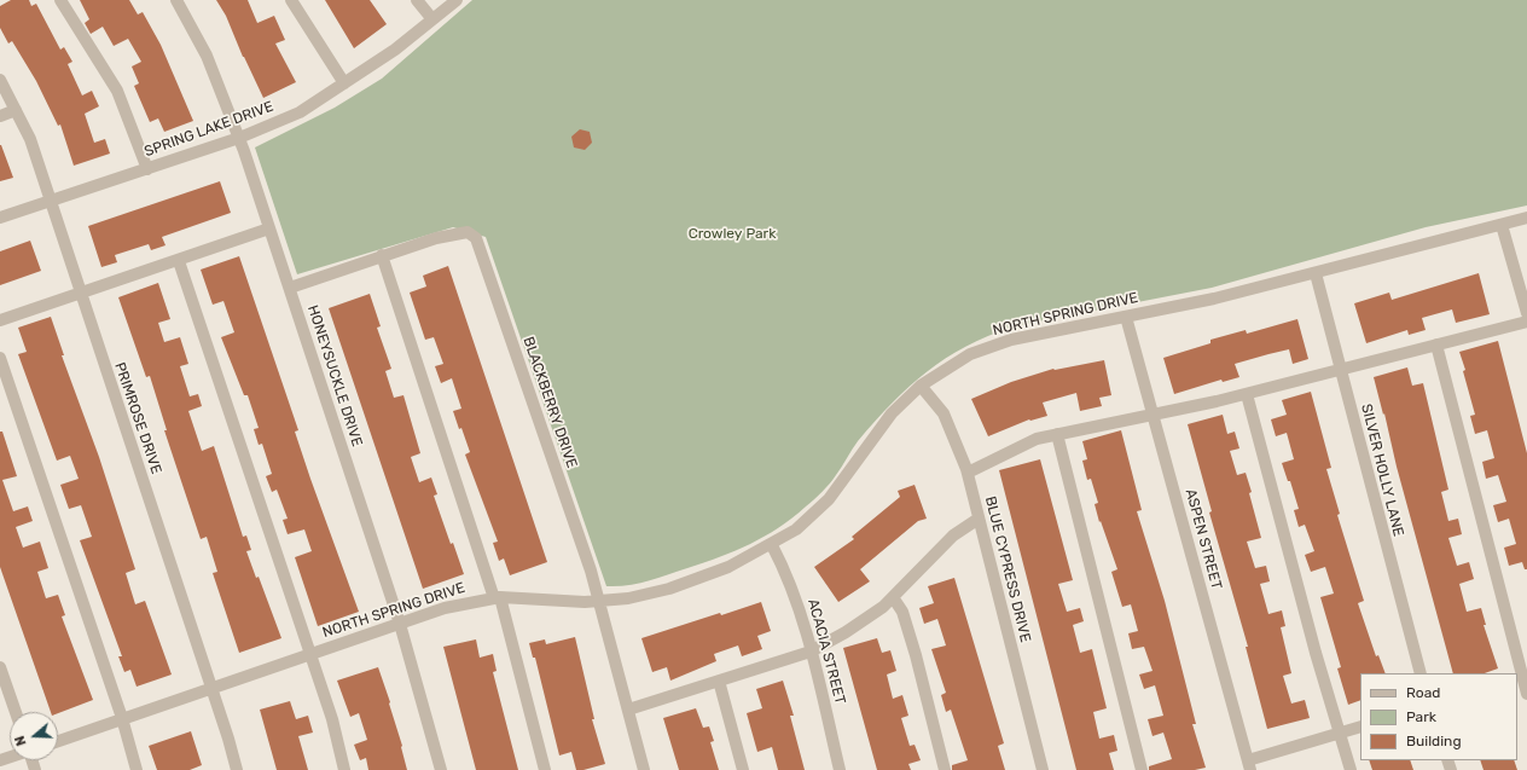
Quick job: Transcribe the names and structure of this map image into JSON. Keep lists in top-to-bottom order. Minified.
{"streets":{"street":["SPRING LAKE DRIVE","NORTH SPRING DRIVE","HONEYSUCKLE DRIVE","BLACKBERRY DRIVE","PRIMROSE DRIVE","SILVER HOLLY LANE","ASPEN STREET","BLUE CYPRESS DRIVE","ACACIA STREET"]},"crossings":[["SPRING LAKE DRIVE","HONEYSUCKLE DRIVE"],["SPRING LAKE DRIVE","PRIMROSE DRIVE"],["NORTH SPRING DRIVE","HONEYSUCKLE DRIVE"],["NORTH SPRING DRIVE","BLACKBERRY DRIVE"],["NORTH SPRING DRIVE","PRIMROSE DRIVE"],["NORTH SPRING DRIVE","SILVER HOLLY LANE"],["NORTH SPRING DRIVE","ASPEN STREET"],["NORTH SPRING DRIVE","BLUE CYPRESS DRIVE"],["NORTH SPRING DRIVE","ACACIA STREET"],["HONEYSUCKLE DRIVE","BLACKBERRY DRIVE"]],"parks":["Crowley Park"],"legend":["Road","Park","Building"],"north":"left"}
